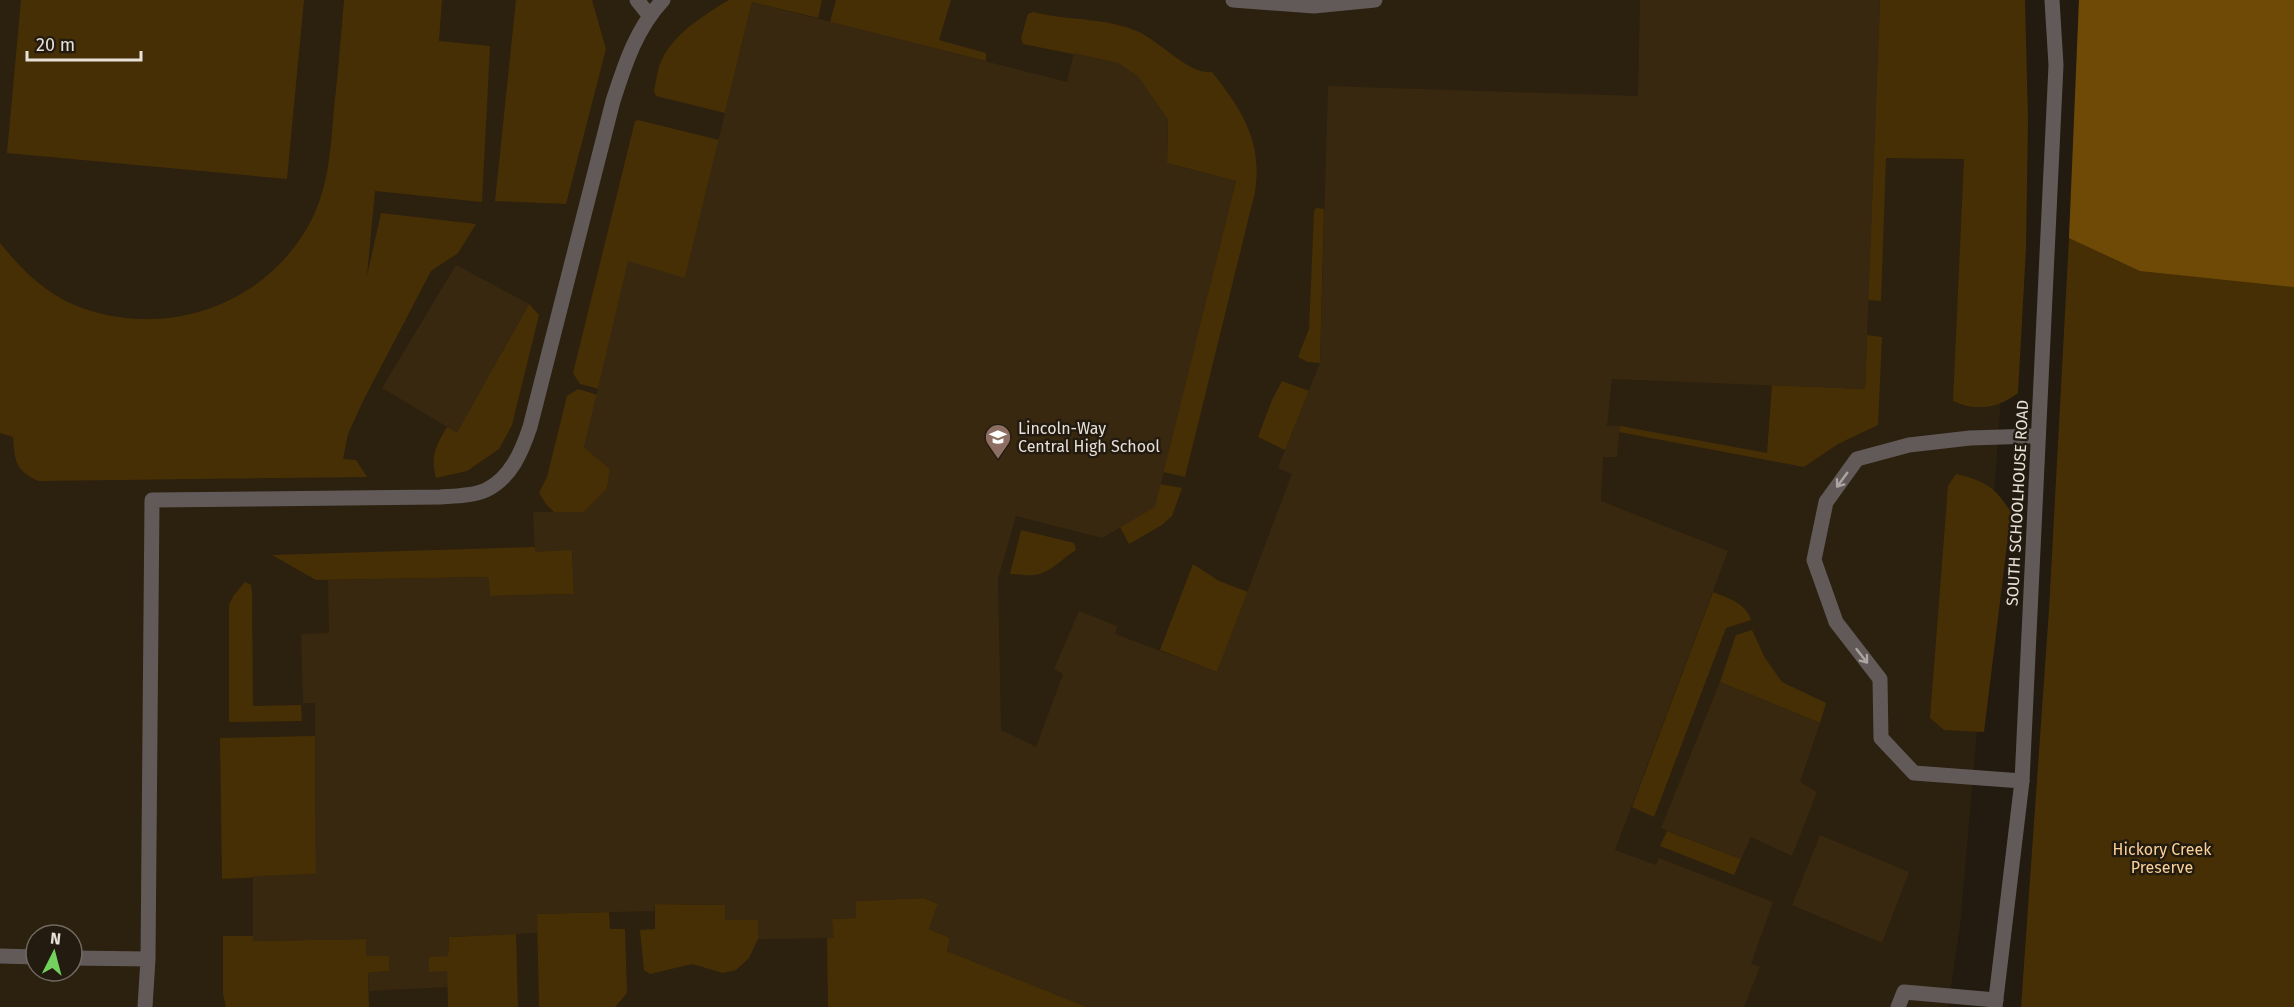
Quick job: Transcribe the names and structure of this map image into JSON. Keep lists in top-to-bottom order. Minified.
{"streets":{"street":["SOUTH SCHOOLHOUSE ROAD"]},"parks":["Hickory Creek Preserve"],"places":{"school or university":["Lincoln-Way Central High School"]},"scale_bar":"20 m","north":"top"}
